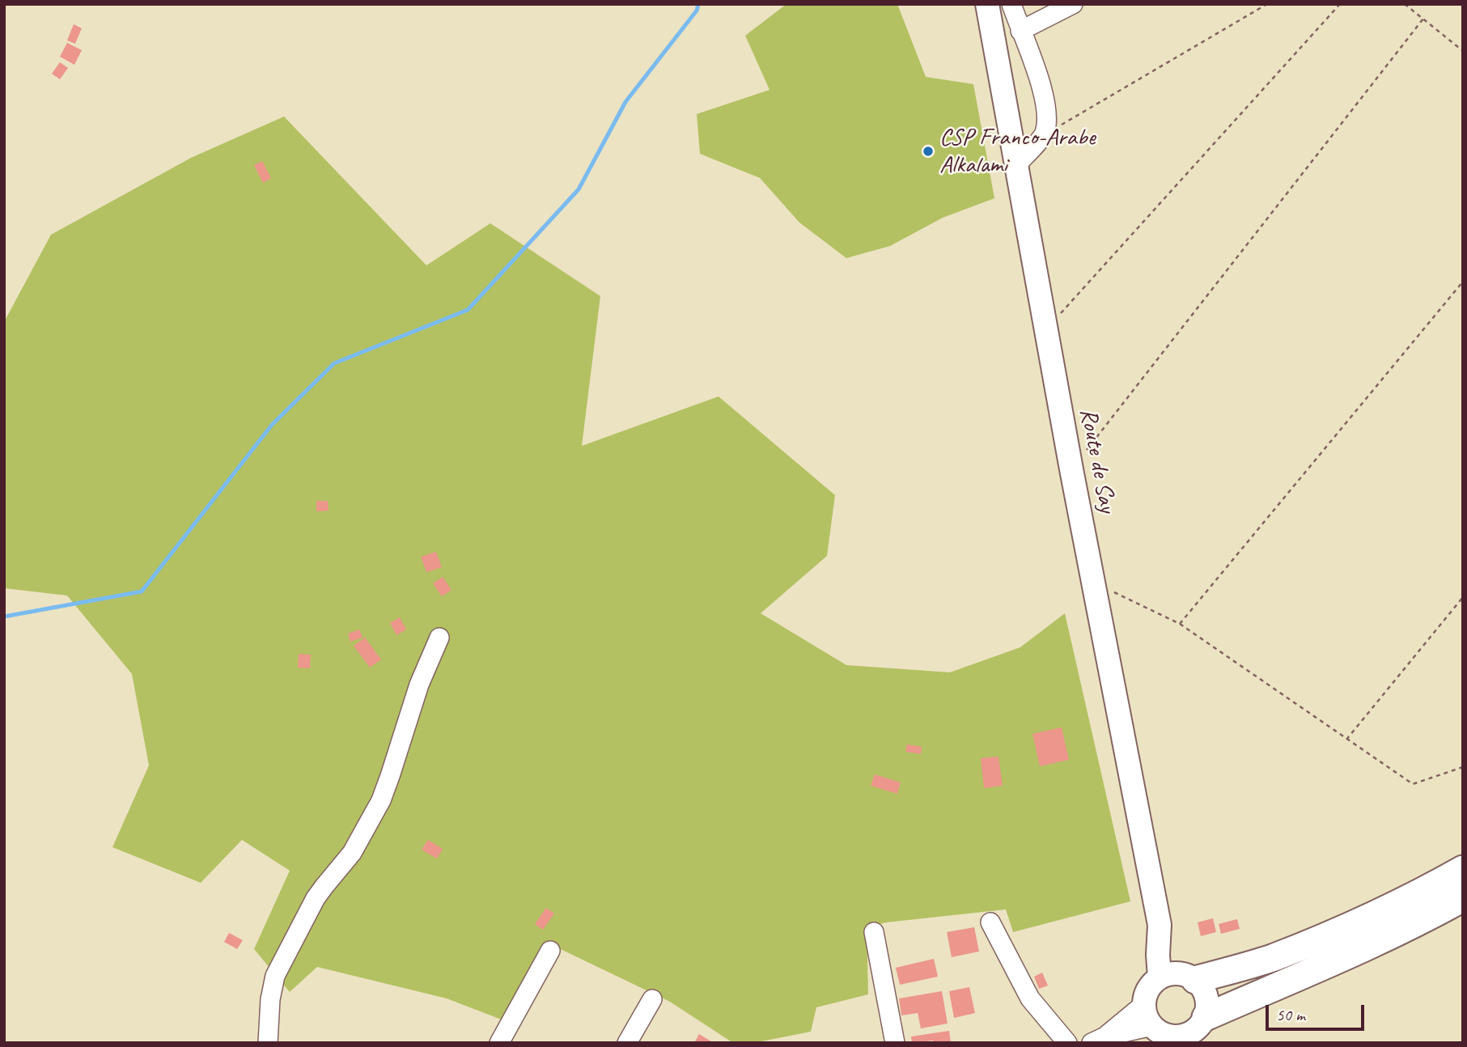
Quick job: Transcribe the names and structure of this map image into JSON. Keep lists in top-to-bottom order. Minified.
{"streets":{"main road":["Route de Say"]},"places":["CSP Franco-Arabe Alkalami"],"scale_bar":"50 m"}
